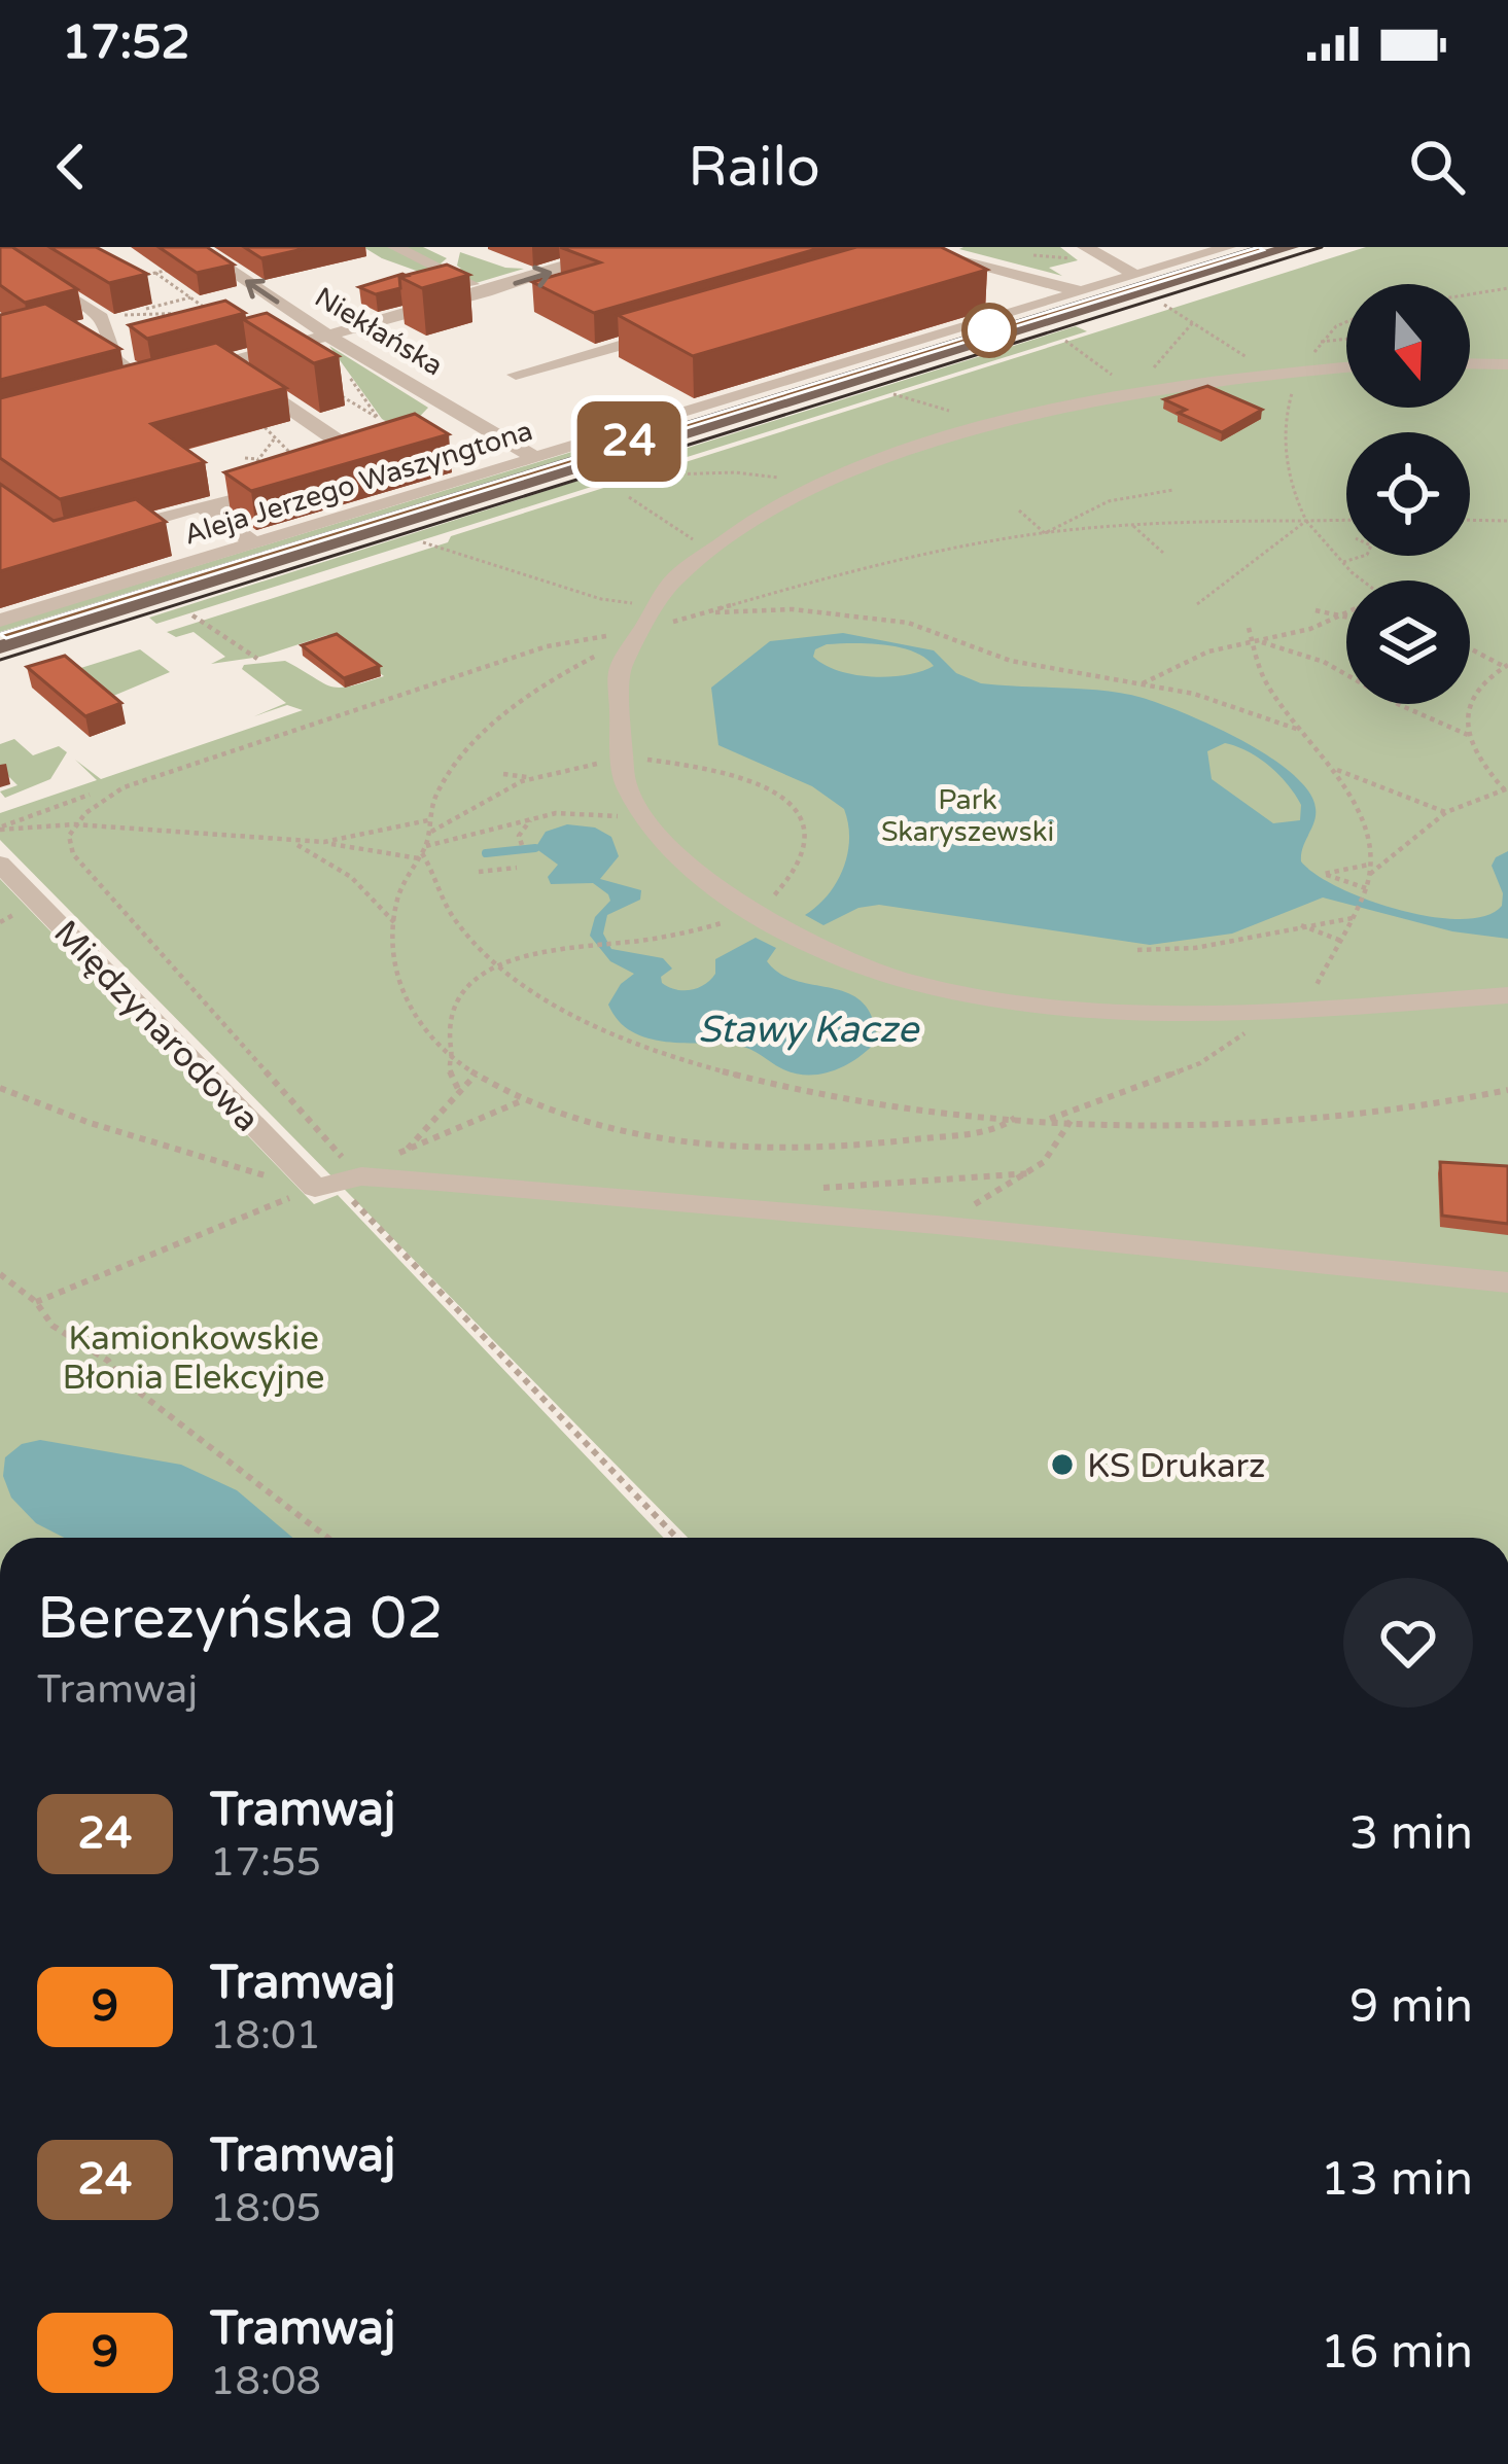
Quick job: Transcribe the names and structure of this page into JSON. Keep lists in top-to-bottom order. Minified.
{"streets":{"main road":["Aleja Jerzego Waszyngtona"],"street":["Niekłańska","Międzynarodowa"]},"crossings":[["Niekłańska","Aleja Jerzego Waszyngtona"]],"water":["Stawy Kacze"],"parks":["Park Skaryszewski","Kamionkowskie Błonia Elekcyjne"],"places":["KS Drukarz"],"lines":["tram line 24"],"north":"bottom","page":{"status":"17:52","header":"Railo","on_map":"24","heading":["Berezyńska 02","Tramwaj"],"list":[{"mark":"24","name":"Tramwaj","note":"17:55","value":"3 min"},{"mark":"9","name":"Tramwaj","note":"18:01","value":"9 min"},{"mark":"24","name":"Tramwaj","note":"18:05","value":"13 min"},{"mark":"9","name":"Tramwaj","note":"18:08","value":"16 min"}]}}
